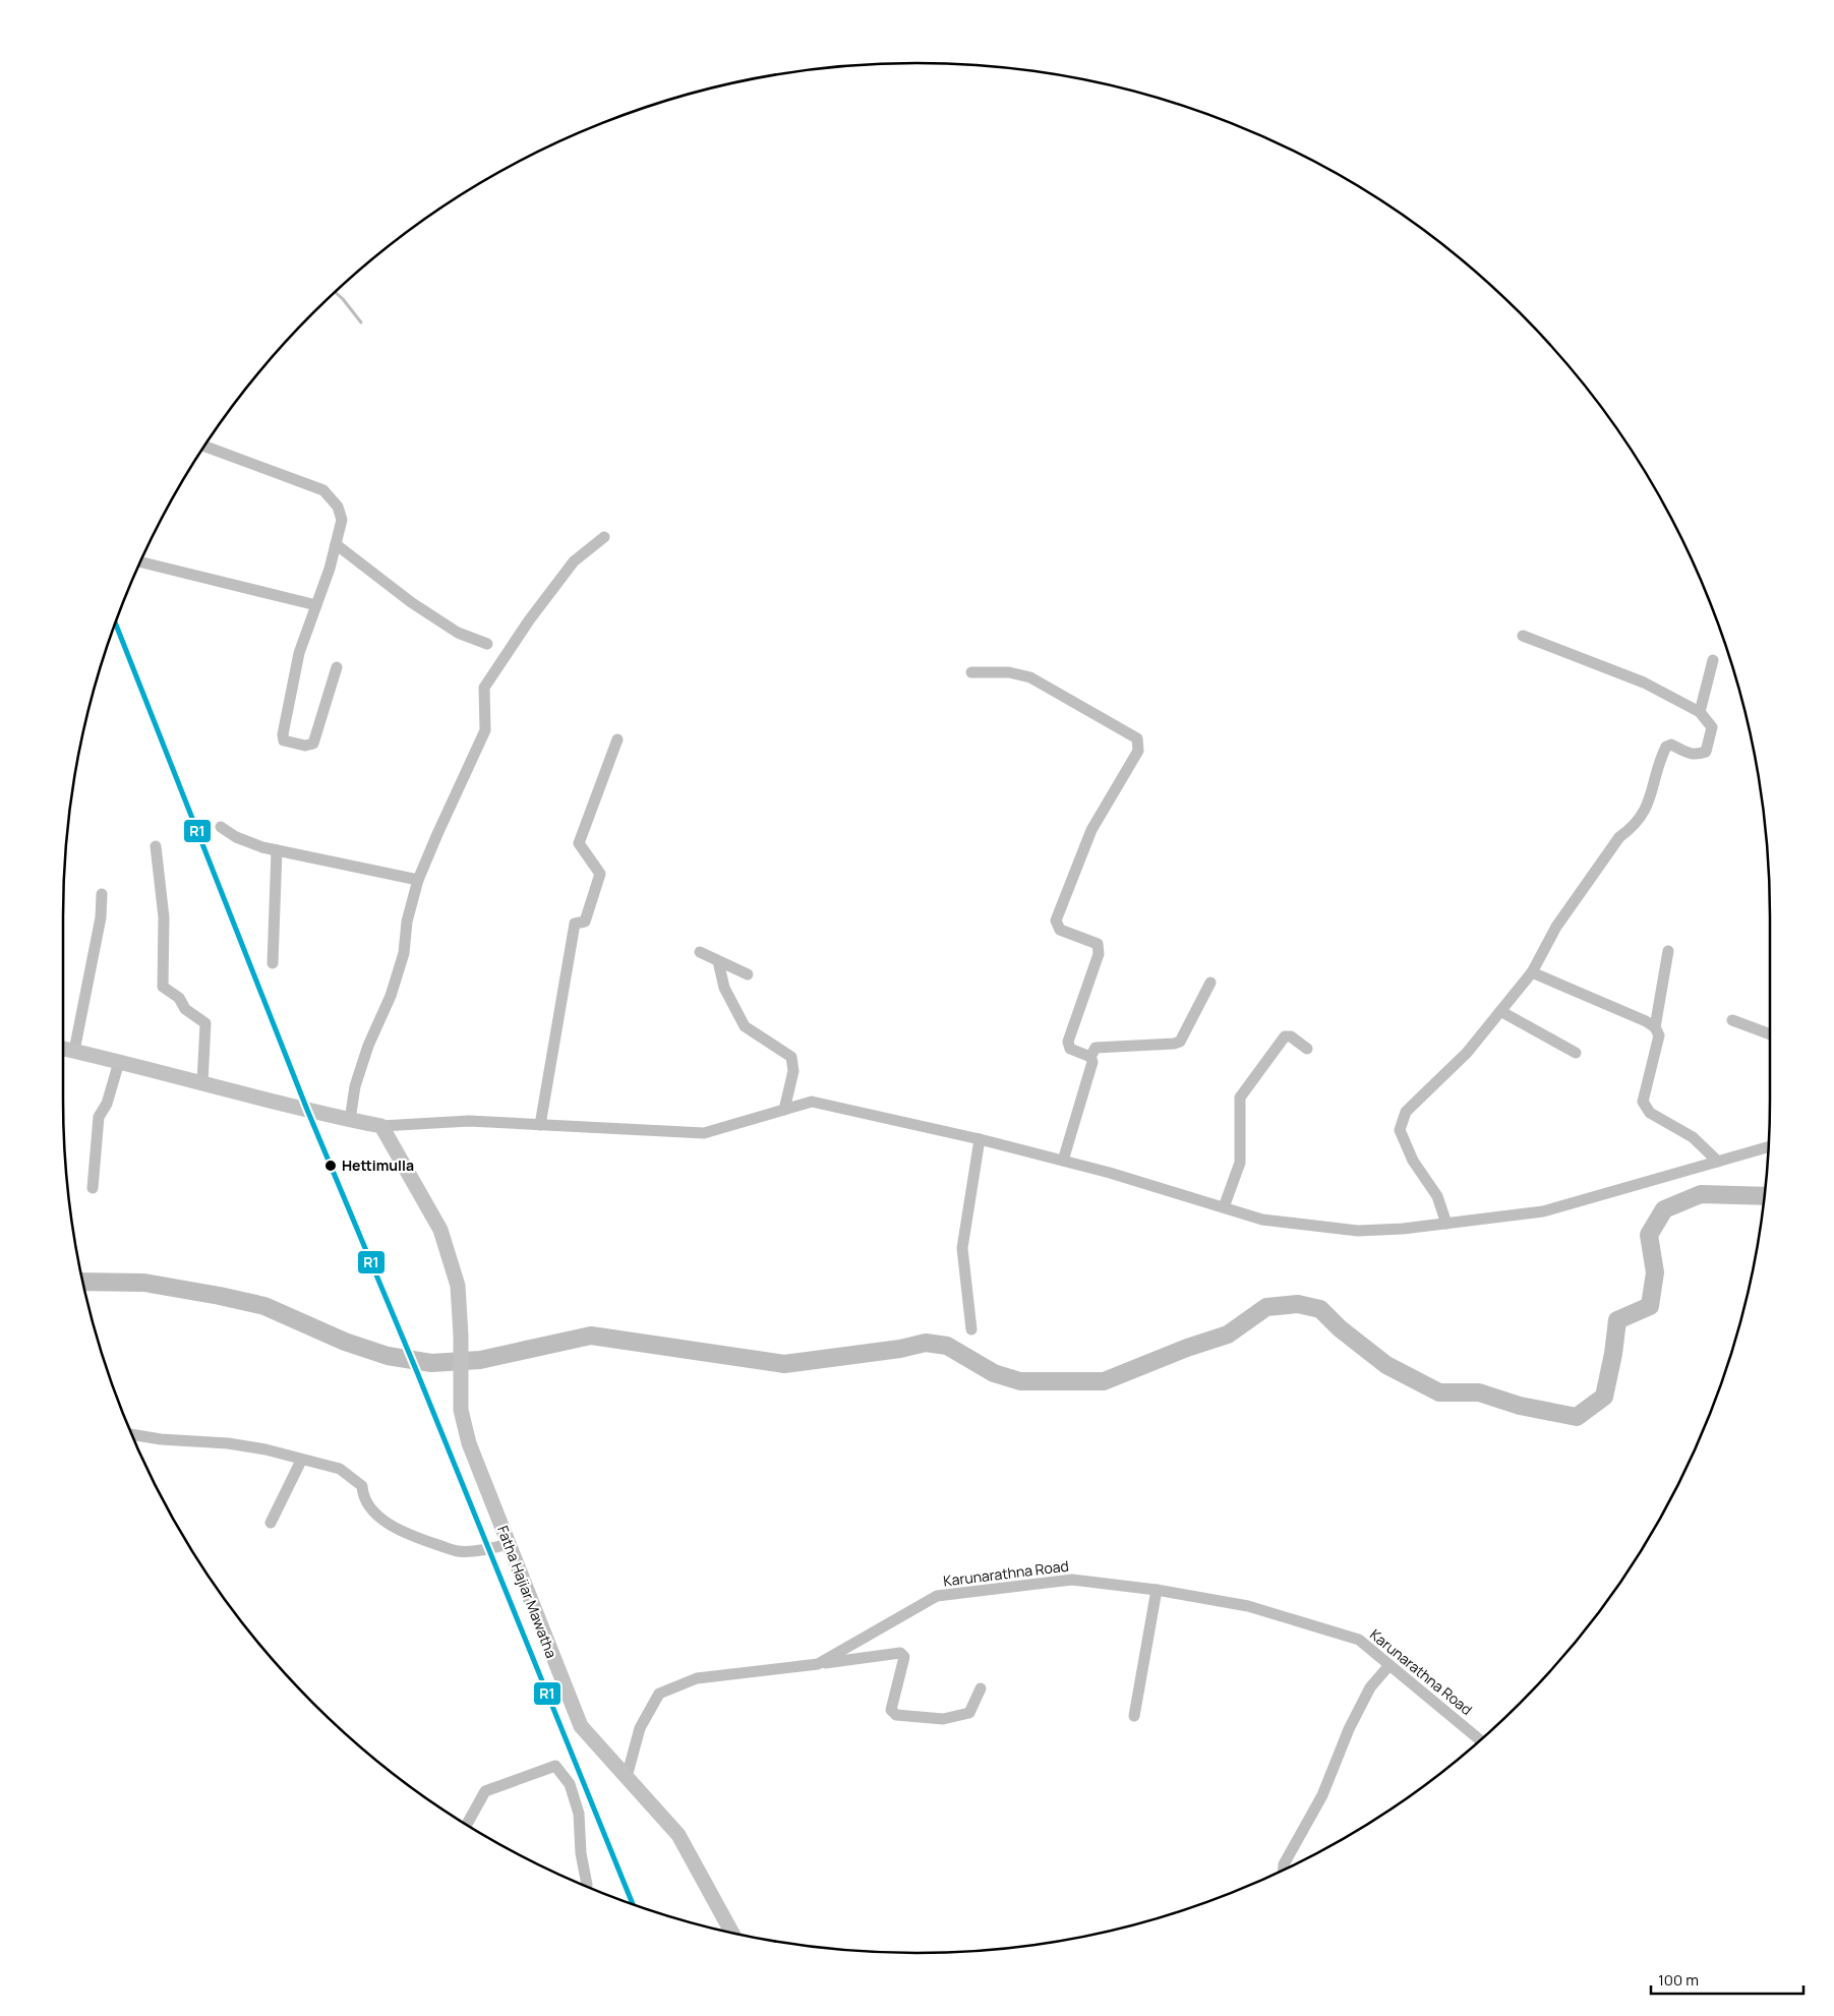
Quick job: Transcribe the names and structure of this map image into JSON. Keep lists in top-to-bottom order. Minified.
{"streets":{"street":["Karunarathna Road","Fatha Hajiar Mawatha"]},"crossings":[["Karunarathna Road","Fatha Hajiar Mawatha"]],"places":["Hettimulla"],"lines":["transit line R1"],"scale_bar":"100 m"}
